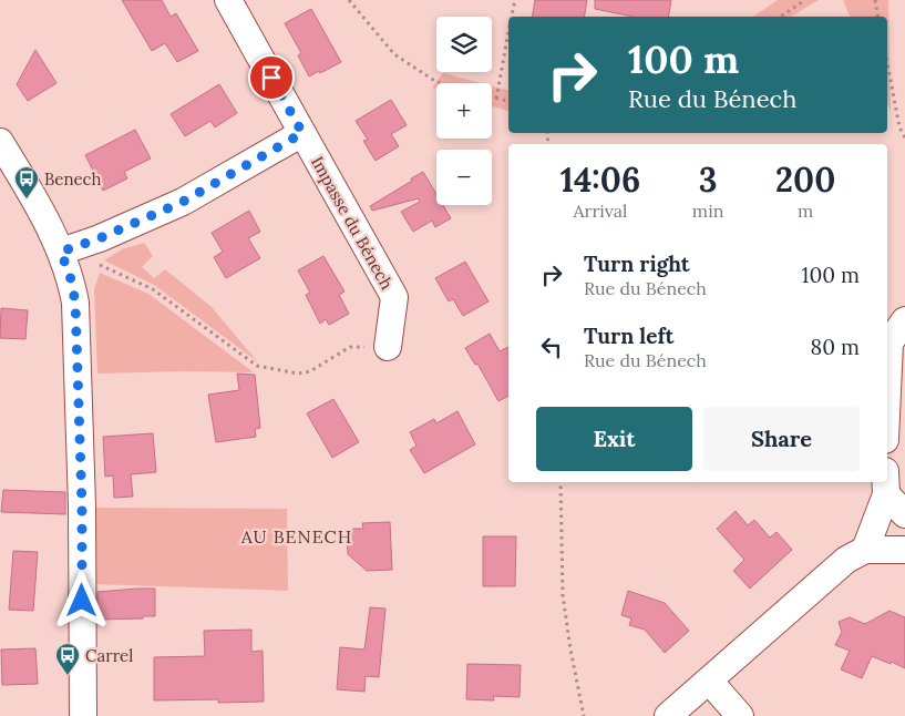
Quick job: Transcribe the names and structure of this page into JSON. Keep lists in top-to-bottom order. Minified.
{"streets":{"street":["Impasse du Bénech"]},"districts":["AU BENECH"],"places":{"bus stop":["Benech","Carrel"]},"page":{"map_buttons":["+","−"],"turn":["100 m","Rue du Bénech"],"eta":["14:06","Arrival","3","min","200","m"],"list":[{"name":"Turn right","note":"Rue du Bénech","value":"100 m"},{"name":"Turn left","note":"Rue du Bénech","value":"80 m"}],"buttons":["Exit","Share"]}}
